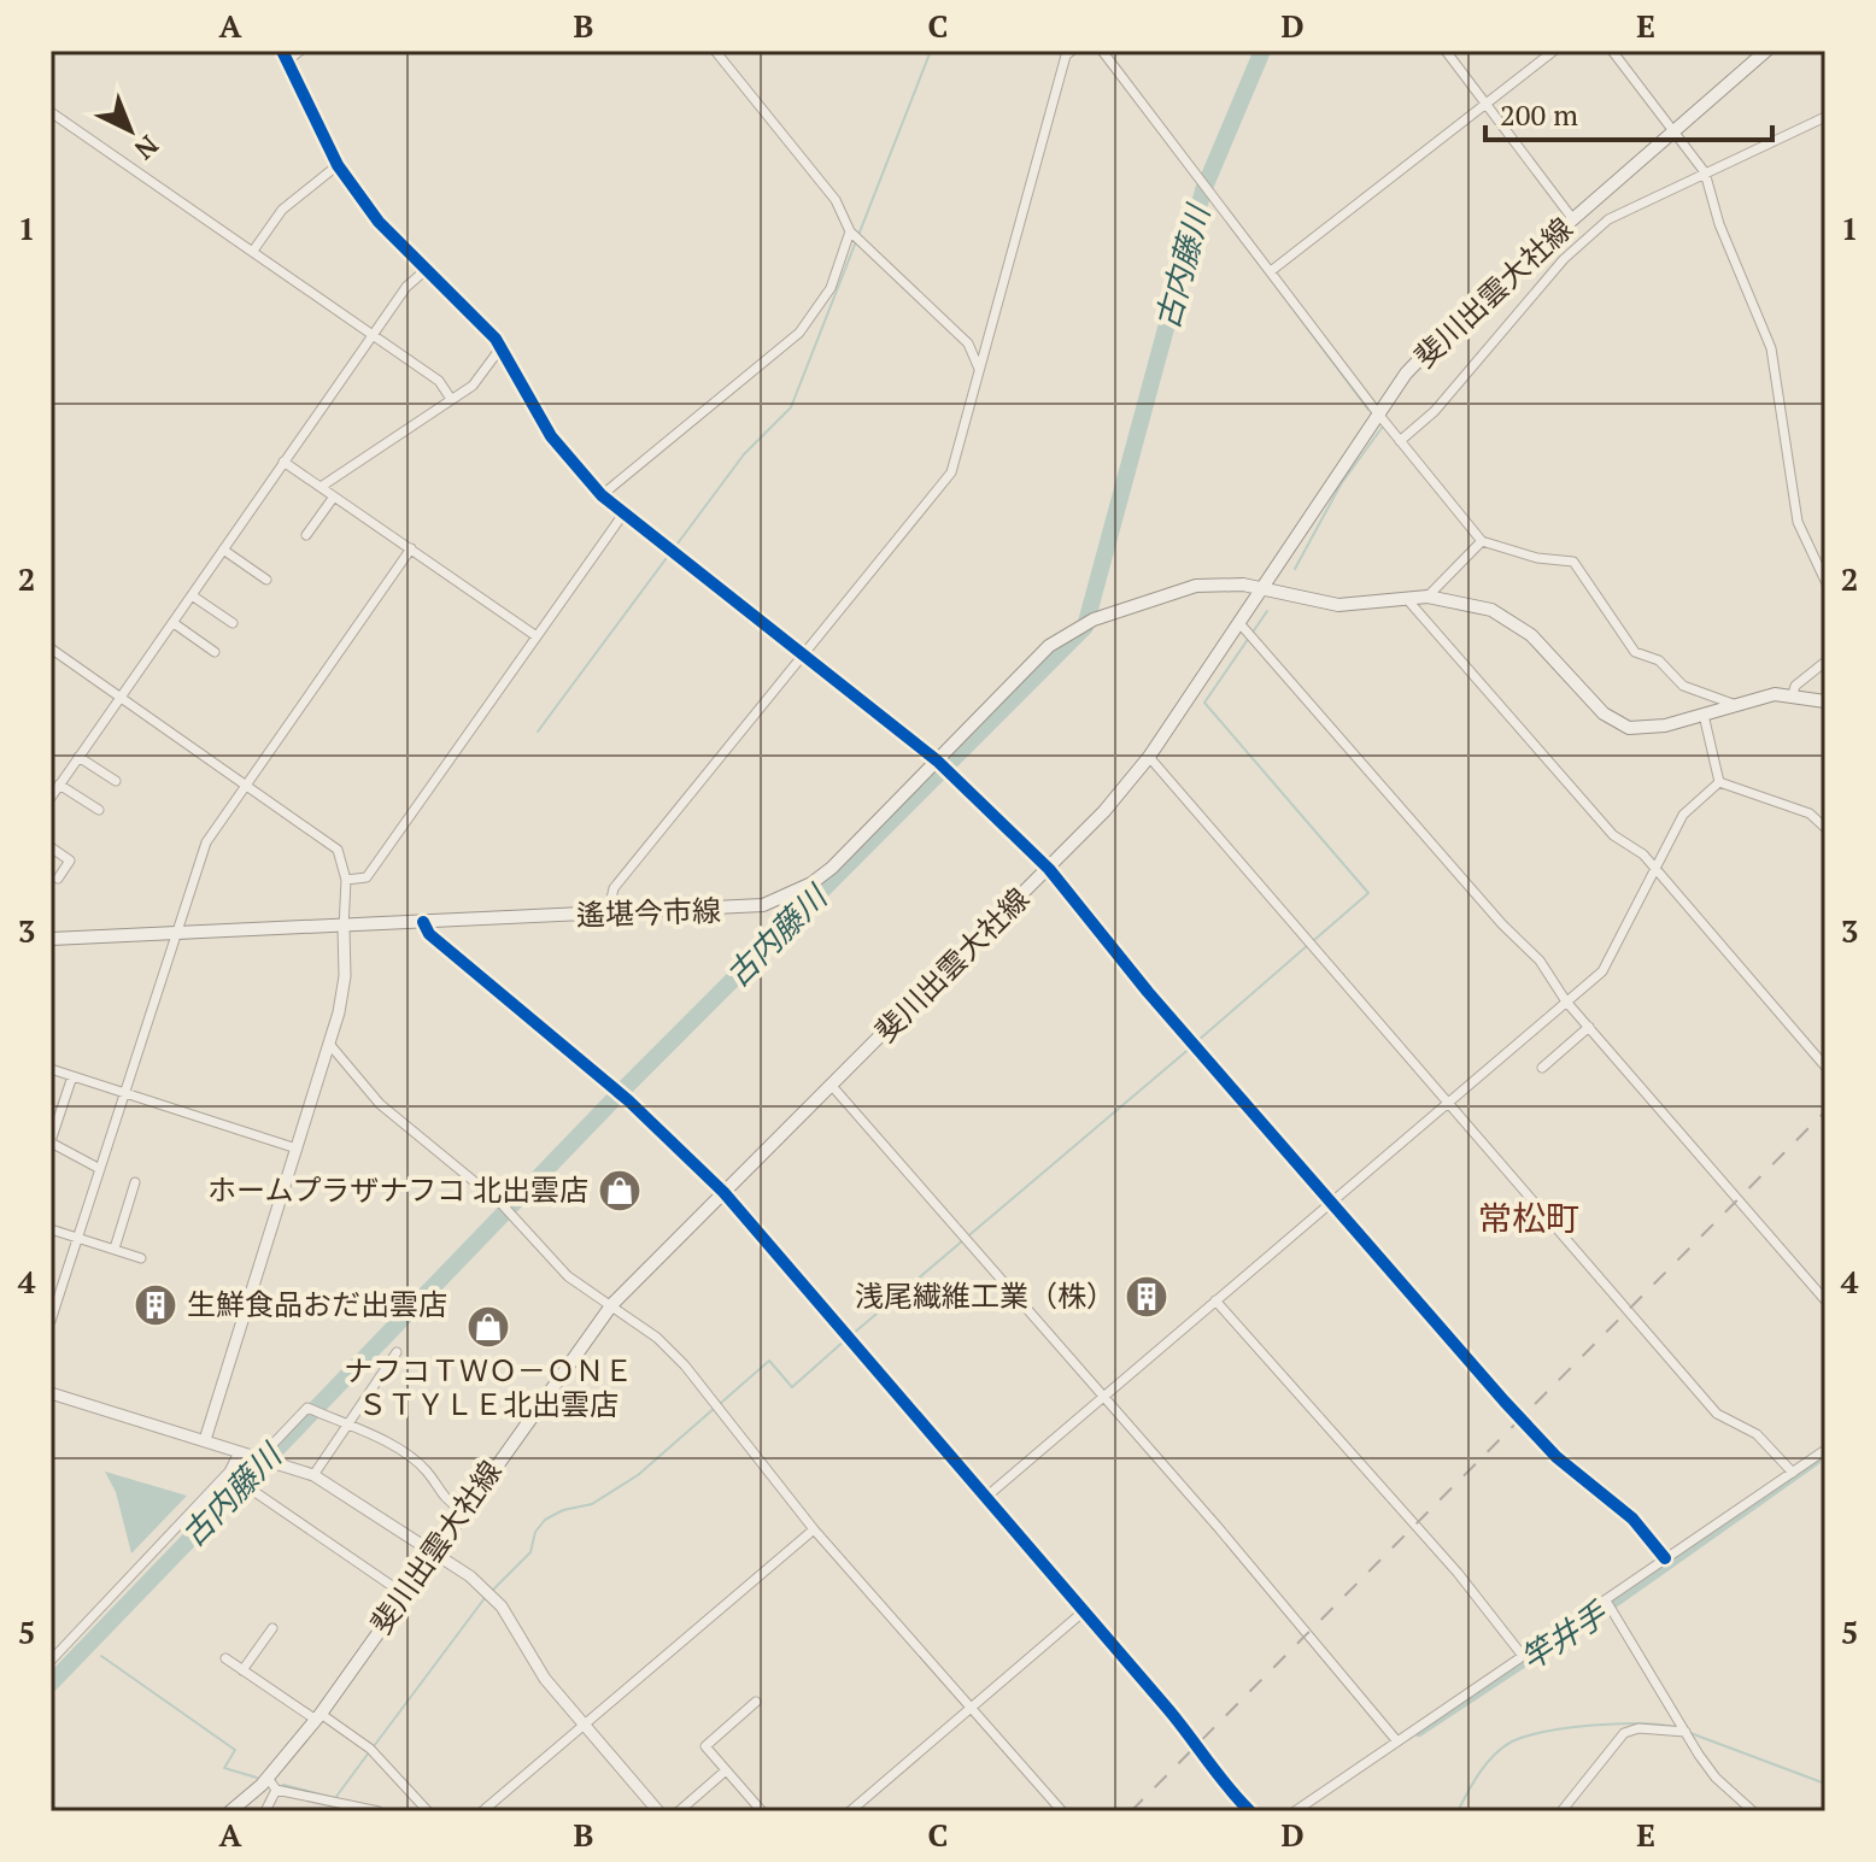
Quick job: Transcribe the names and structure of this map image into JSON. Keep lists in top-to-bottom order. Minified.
{"streets":{"main road":["斐川出雲大社線","遙堪今市線"]},"crossings":[["斐川出雲大社線","遙堪今市線"]],"districts":["常松町"],"water":["古内藤川","竿井手"],"places":{"shop":["ホームプラザナフコ 北出雲店","ナフコＴＷＯ－ＯＮＥ ＳＴＹＬＥ北出雲店"],"building":["浅尾繊維工業（株）","生鮮食品おだ出雲店"]},"scale_bar":"200 m","north":"bottom right","grid":{"columns":["A","B","C","D","E"],"rows":["1","2","3","4","5"]}}
